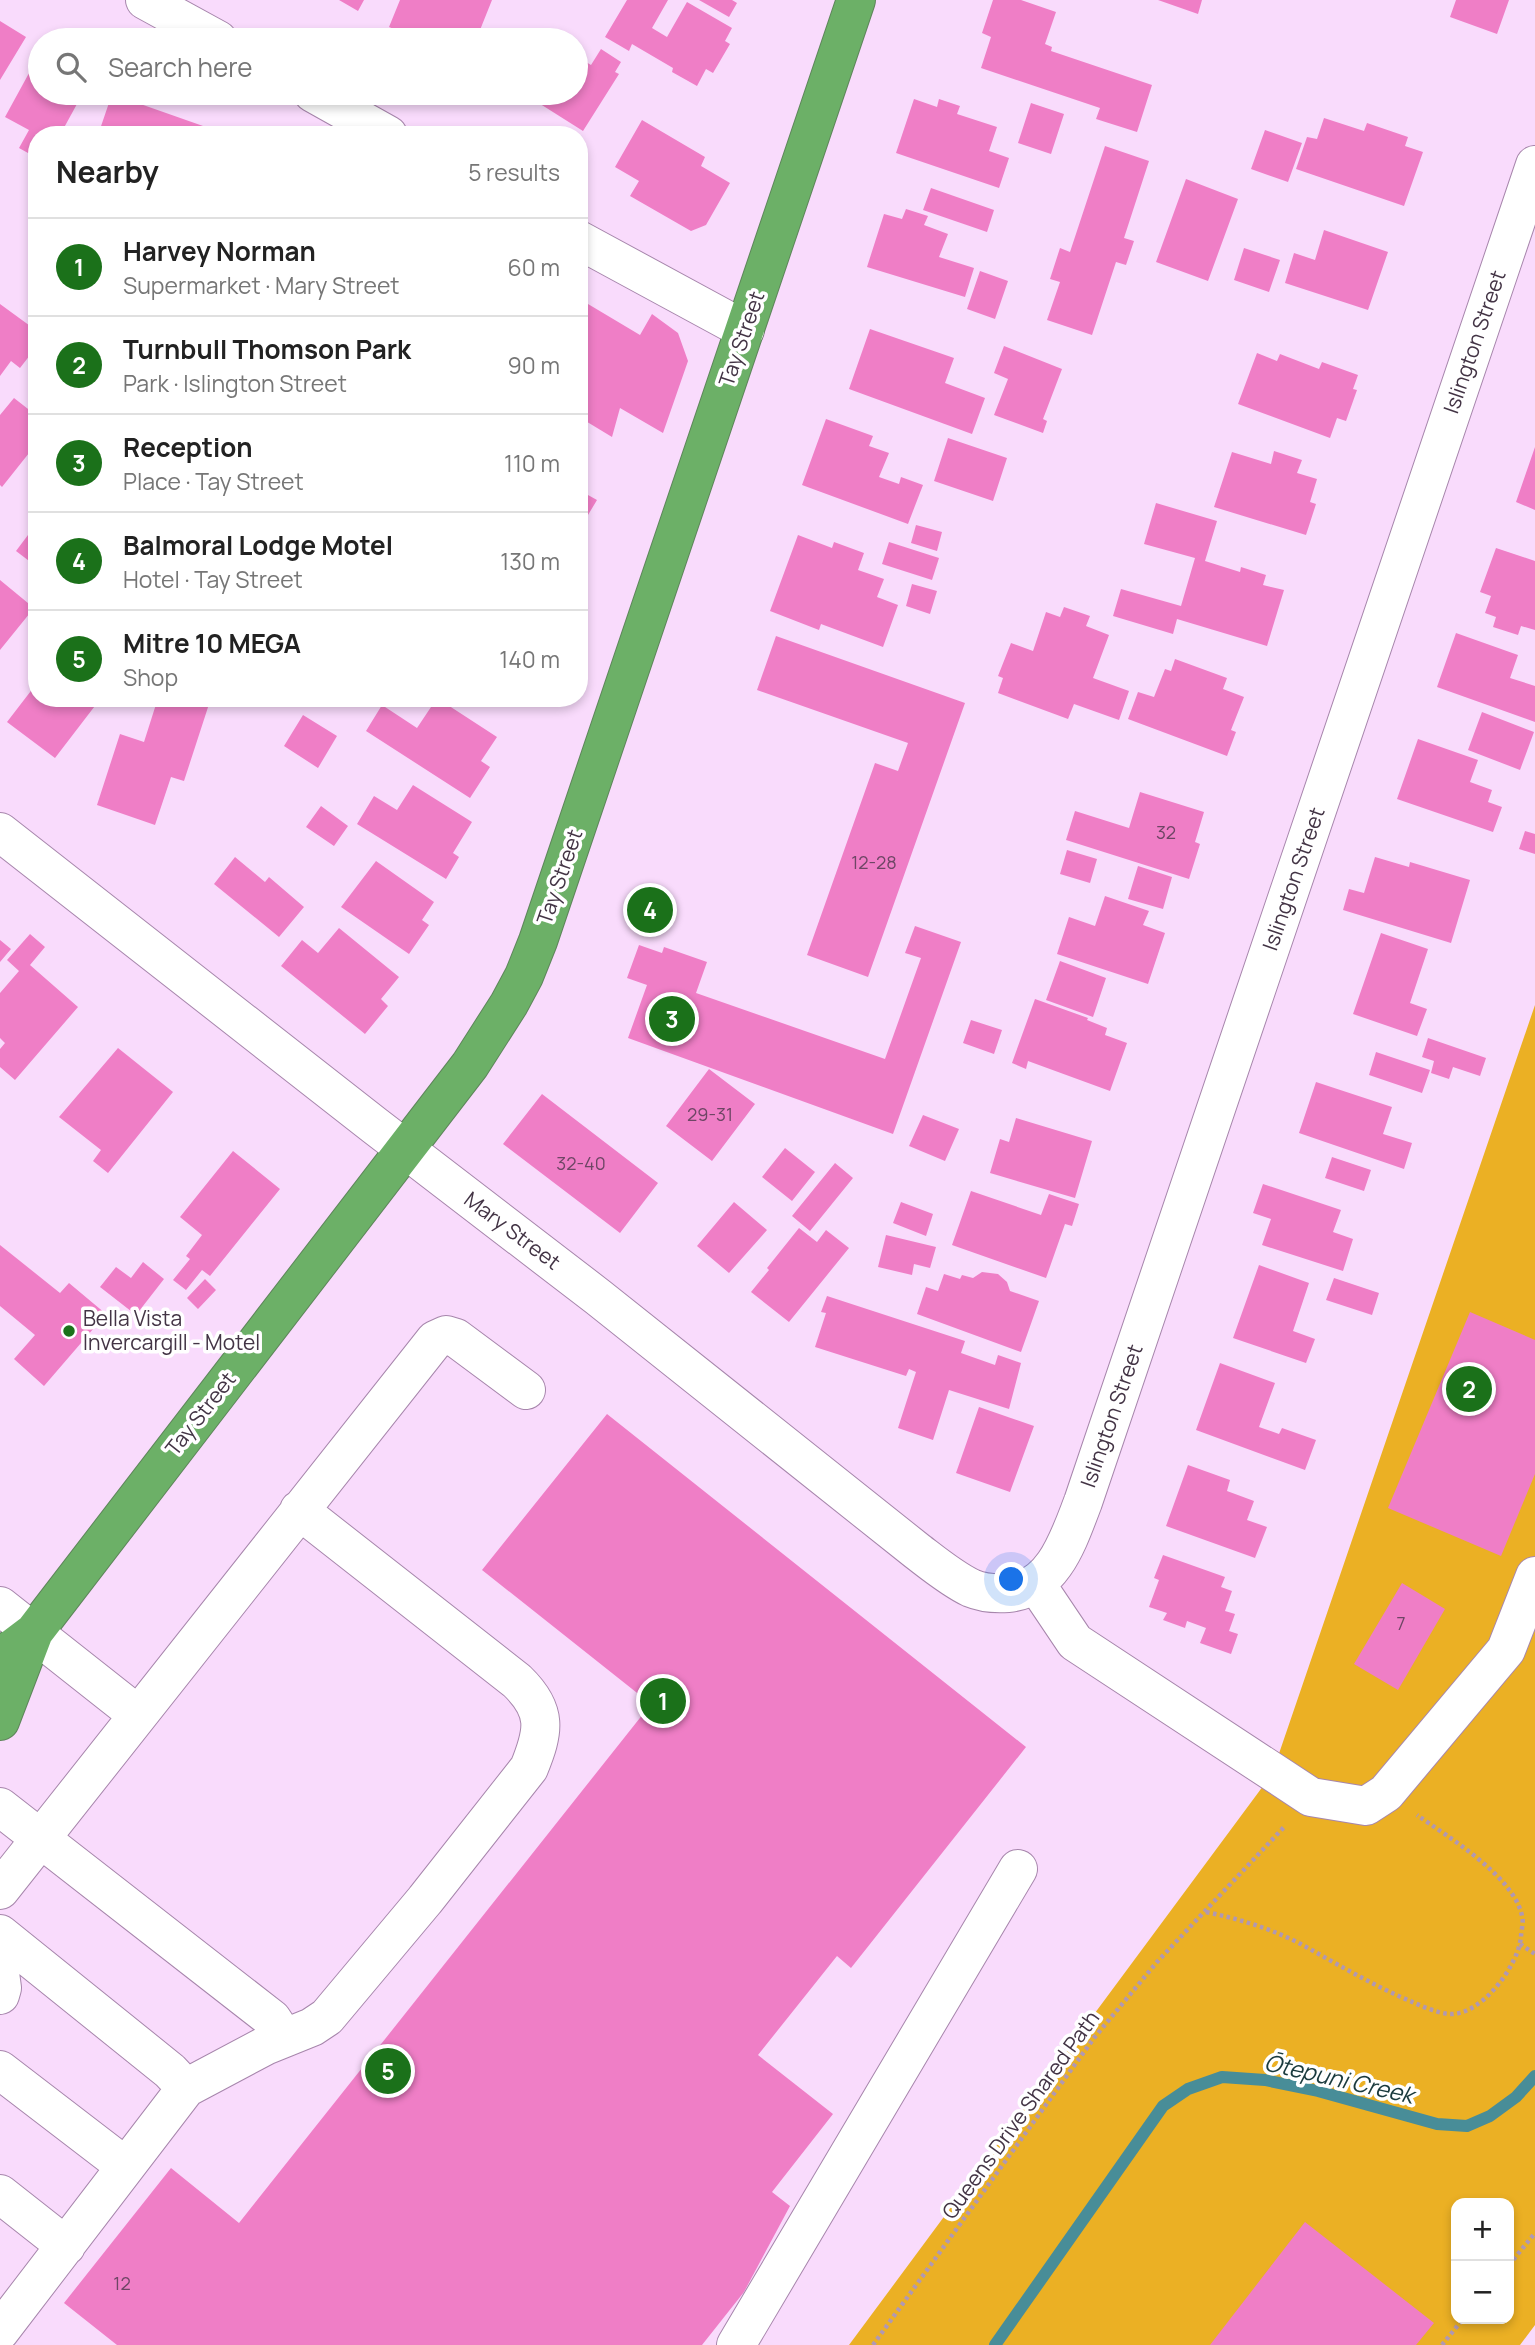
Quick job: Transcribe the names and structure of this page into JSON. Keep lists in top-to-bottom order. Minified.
{"streets":{"highway":["Tay Street"],"street":["Islington Street","Mary Street"],"path":["Queens Drive Shared Path"]},"crossings":[["Tay Street","Mary Street"],["Islington Street","Mary Street"]],"water":["Ōtepuni Creek"],"places":["Bella Vista Invercargill - Motel"],"house_numbers":["32","12-28","29-31","32-40","7","12"],"page":{"search":"Search here","heading":["Nearby","5 results"],"list":[{"mark":"1","name":"Harvey Norman","note":"Supermarket · Mary Street","value":"60 m"},{"mark":"2","name":"Turnbull Thomson Park","note":"Park · Islington Street","value":"90 m"},{"mark":"3","name":"Reception","note":"Place · Tay Street","value":"110 m"},{"mark":"4","name":"Balmoral Lodge Motel","note":"Hotel · Tay Street","value":"130 m"},{"mark":"5","name":"Mitre 10 MEGA","note":"Shop","value":"140 m"}],"pins":["4","3","2","1","5"],"map_buttons":["+","−"]}}
